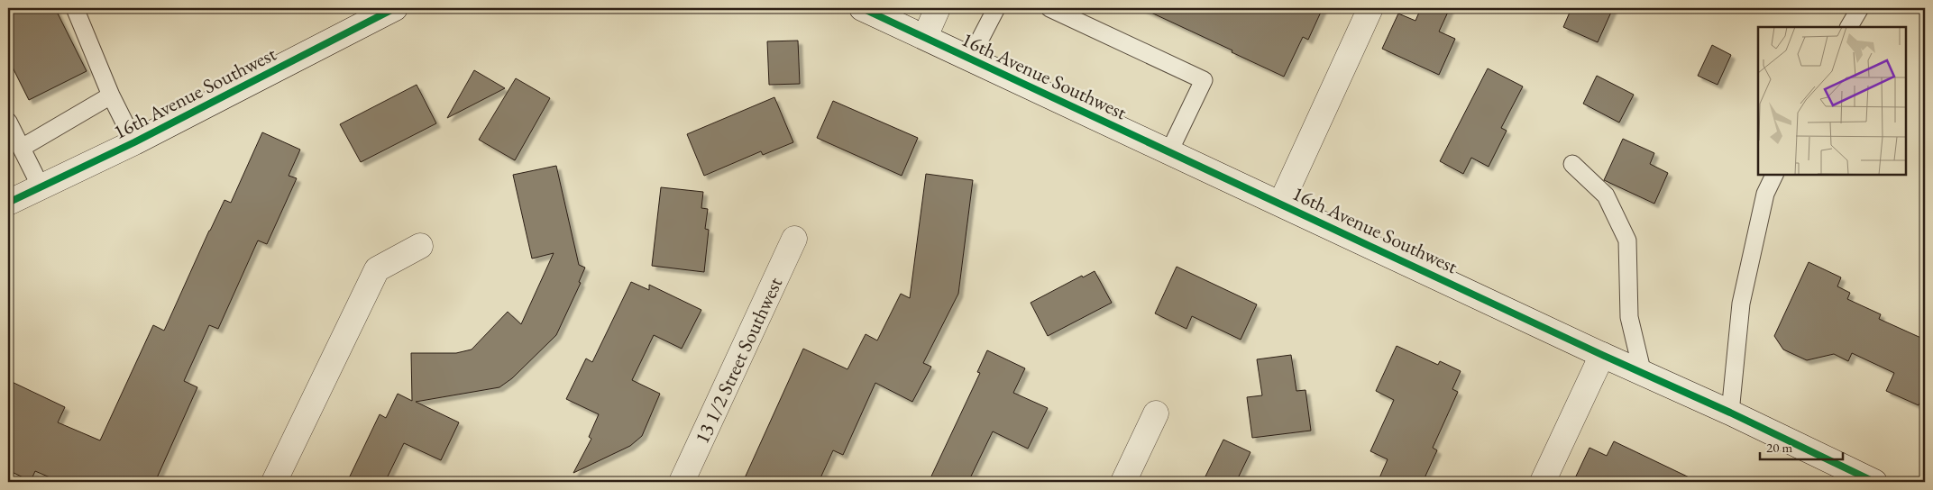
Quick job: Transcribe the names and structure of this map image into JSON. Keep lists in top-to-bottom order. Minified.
{"streets":{"street":["16th Avenue Southwest","13 1/2 Street Southwest"]},"scale_bar":"20 m"}
